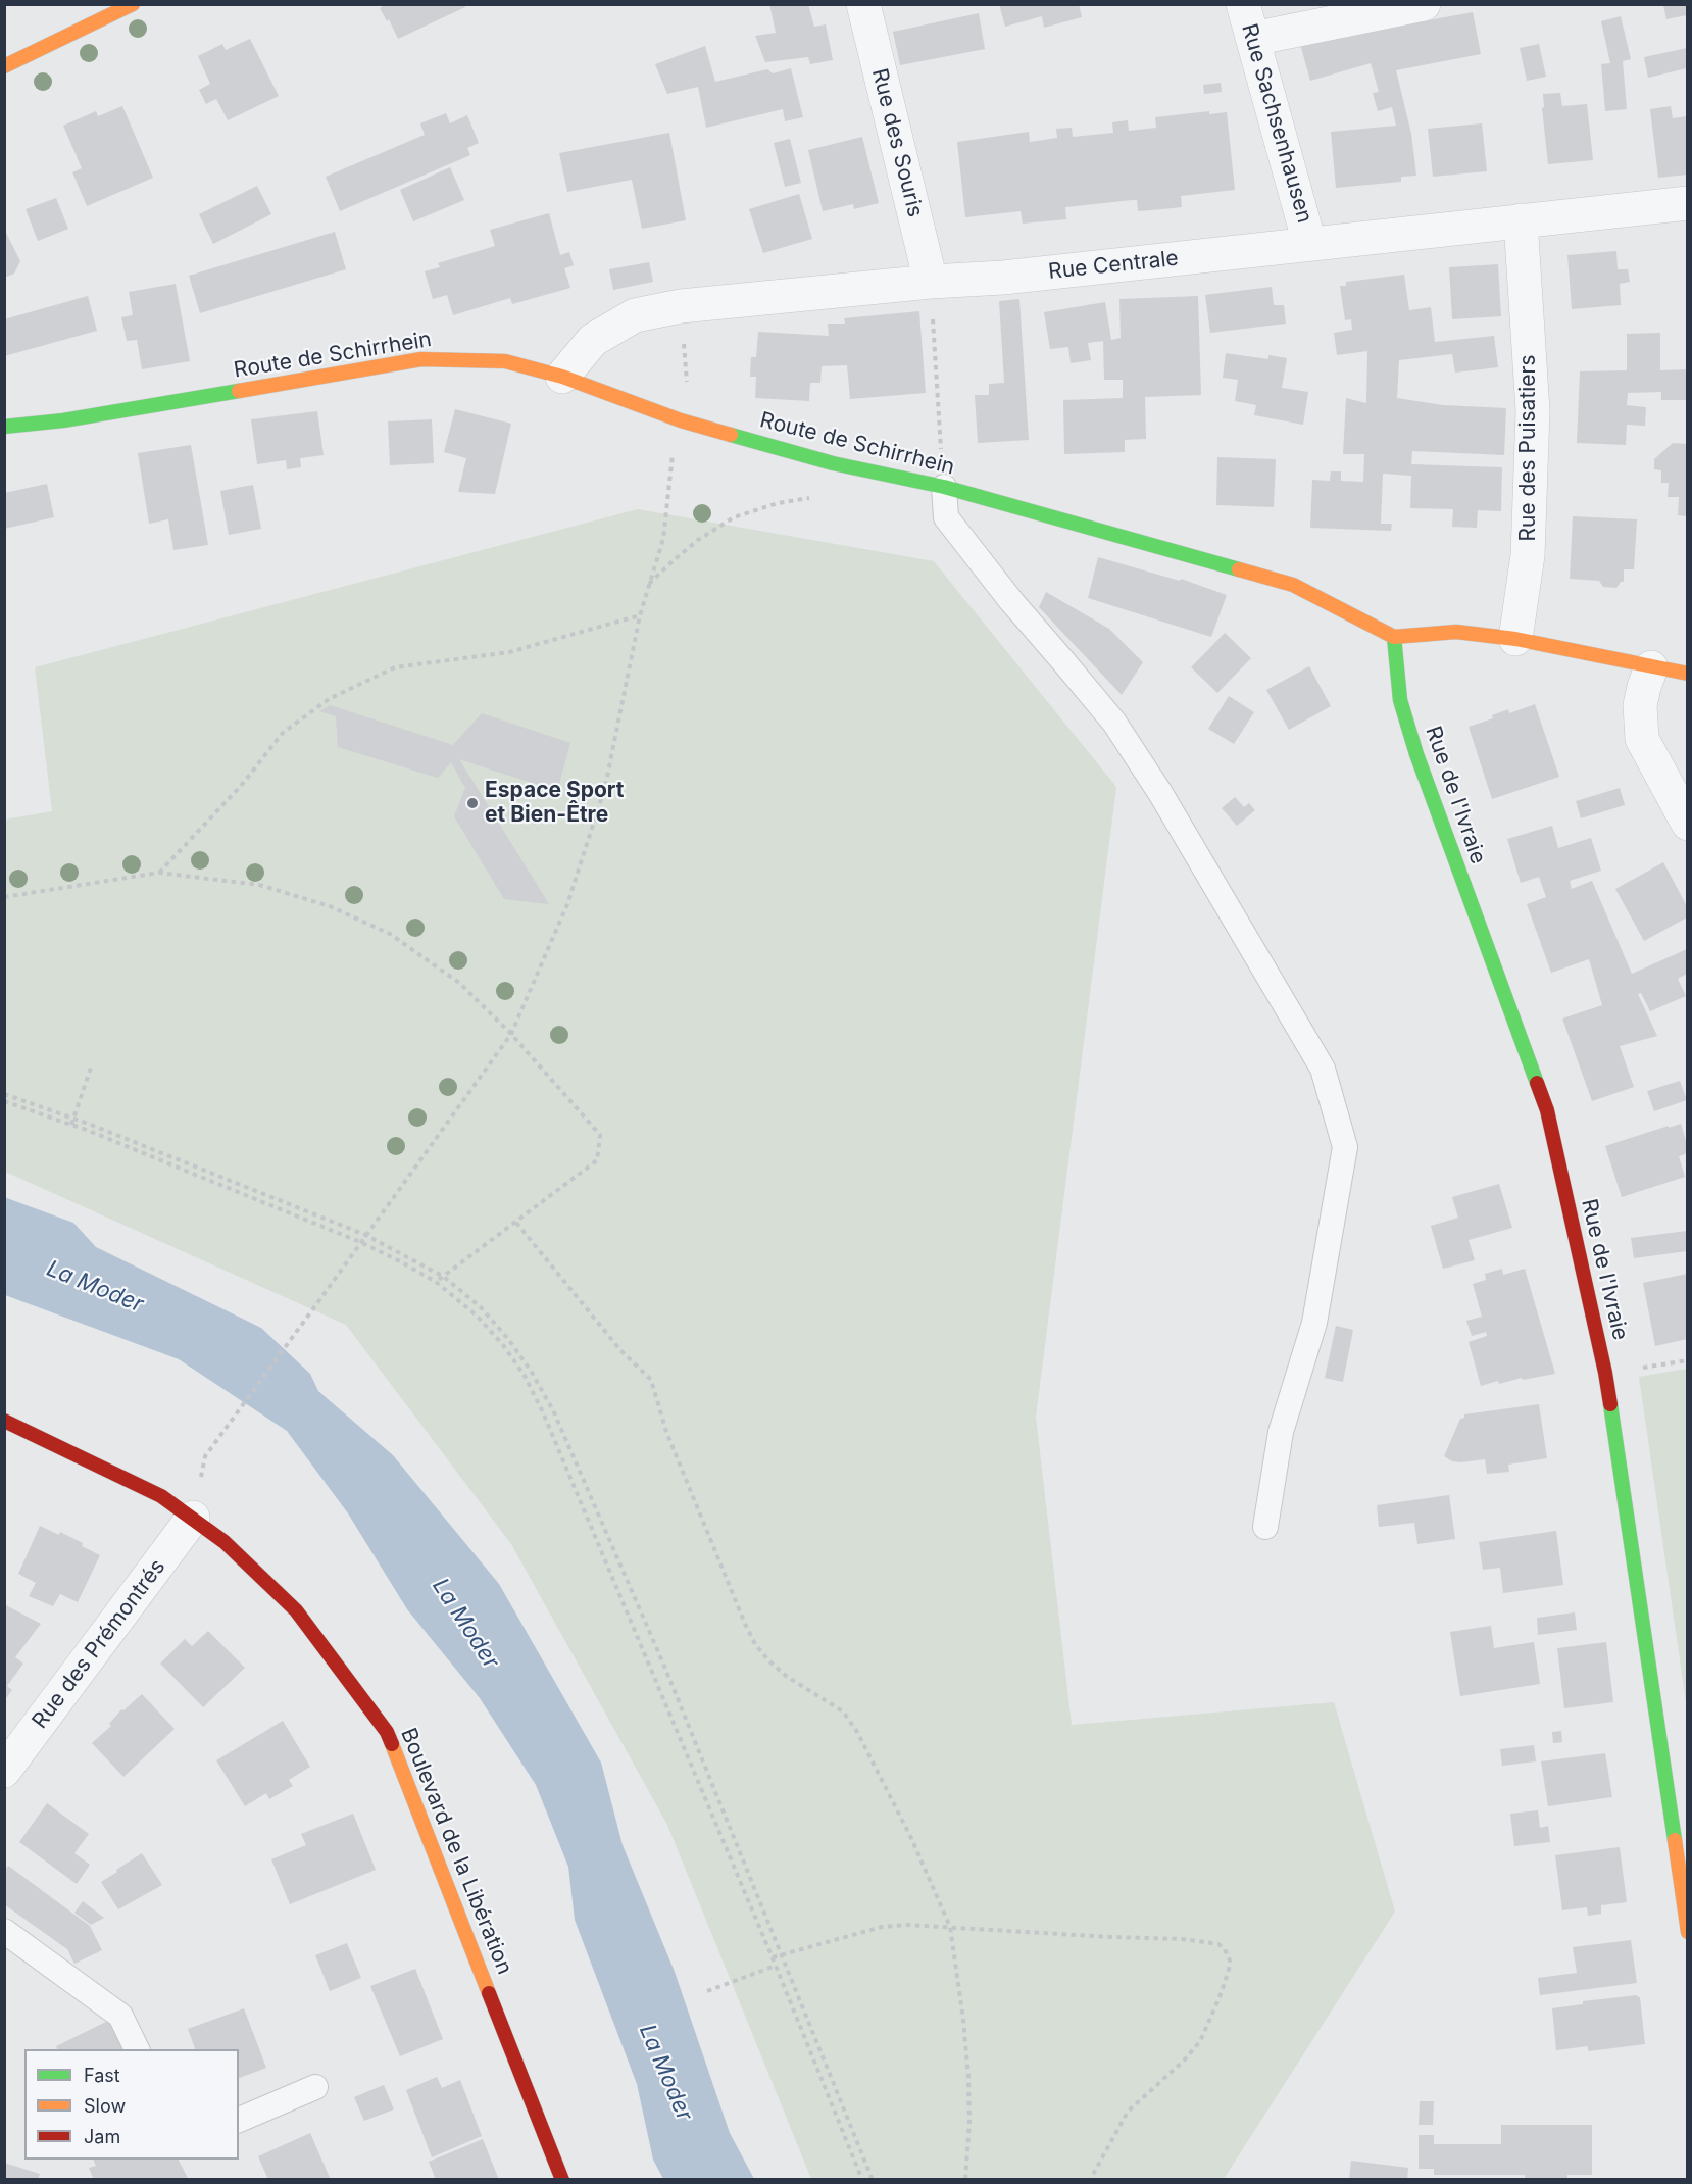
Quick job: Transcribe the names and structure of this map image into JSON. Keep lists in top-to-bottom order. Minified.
{"streets":{"street":["Rue Sachsenhausen","Rue des Souris","Rue Centrale","Route de Schirrhein","Rue des Puisatiers","Rue de l'Ivraie","Rue des Prémontrés","Boulevard de la Libération"]},"crossings":[["Rue Sachsenhausen","Rue Centrale"],["Rue des Souris","Rue Centrale"],["Rue Centrale","Route de Schirrhein"],["Rue Centrale","Rue des Puisatiers"],["Route de Schirrhein","Rue de l'Ivraie"],["Rue des Prémontrés","Boulevard de la Libération"]],"water":["La Moder"],"places":["Espace Sport et Bien-Être"],"legend":["Fast","Slow","Jam"]}
